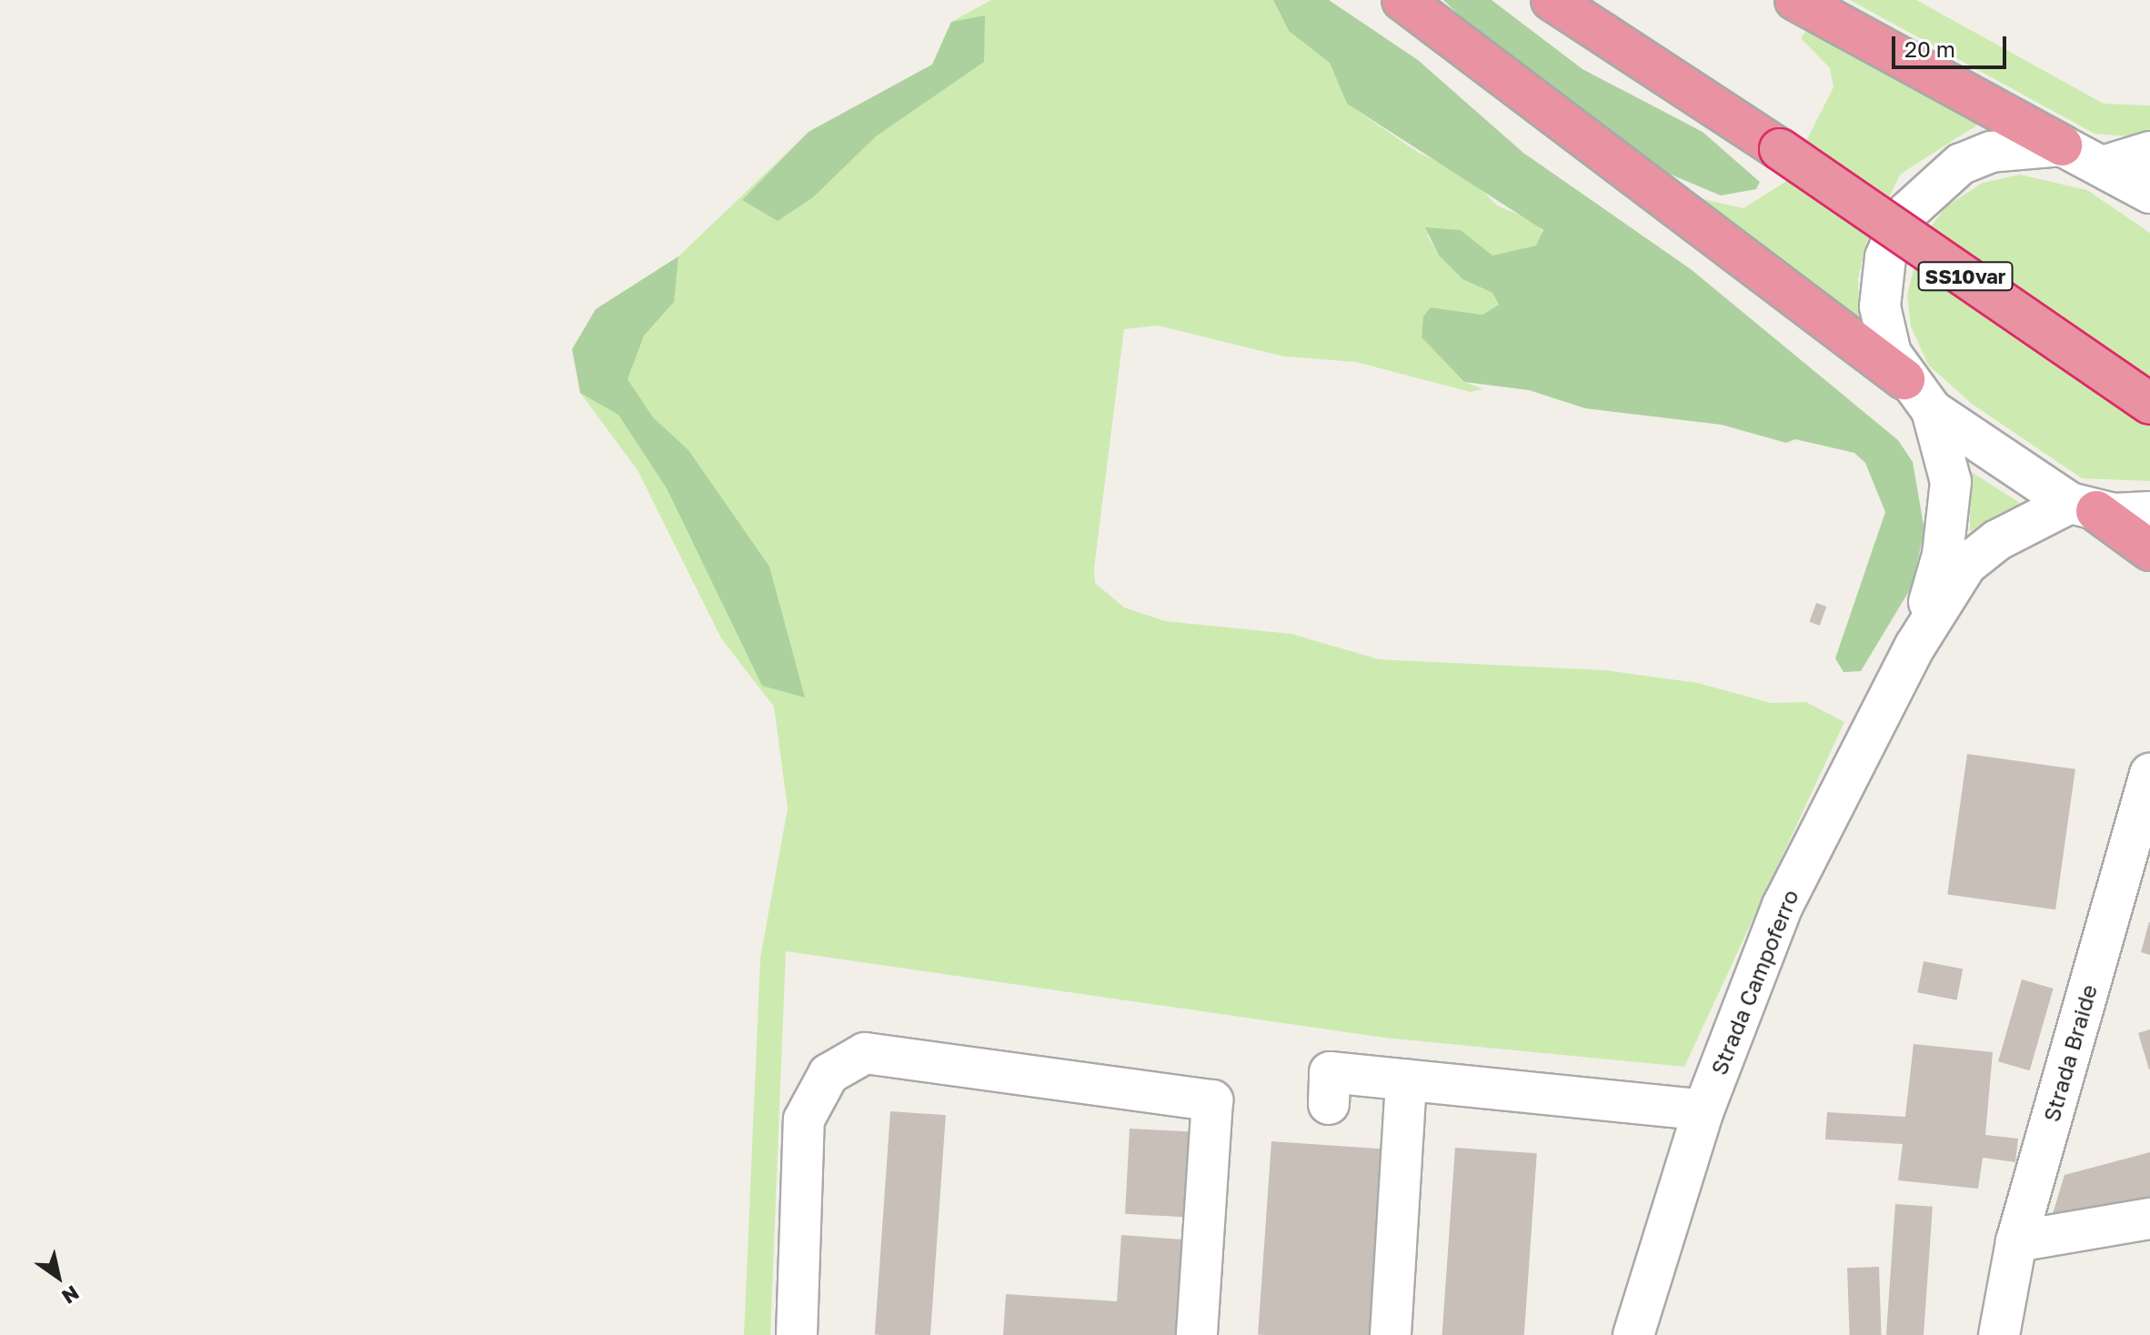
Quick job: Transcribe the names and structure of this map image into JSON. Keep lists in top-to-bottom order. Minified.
{"streets":{"highway":["SS10var"],"street":["Strada Campoferro","Strada Braide"]},"scale_bar":"20 m","north":"bottom right"}
